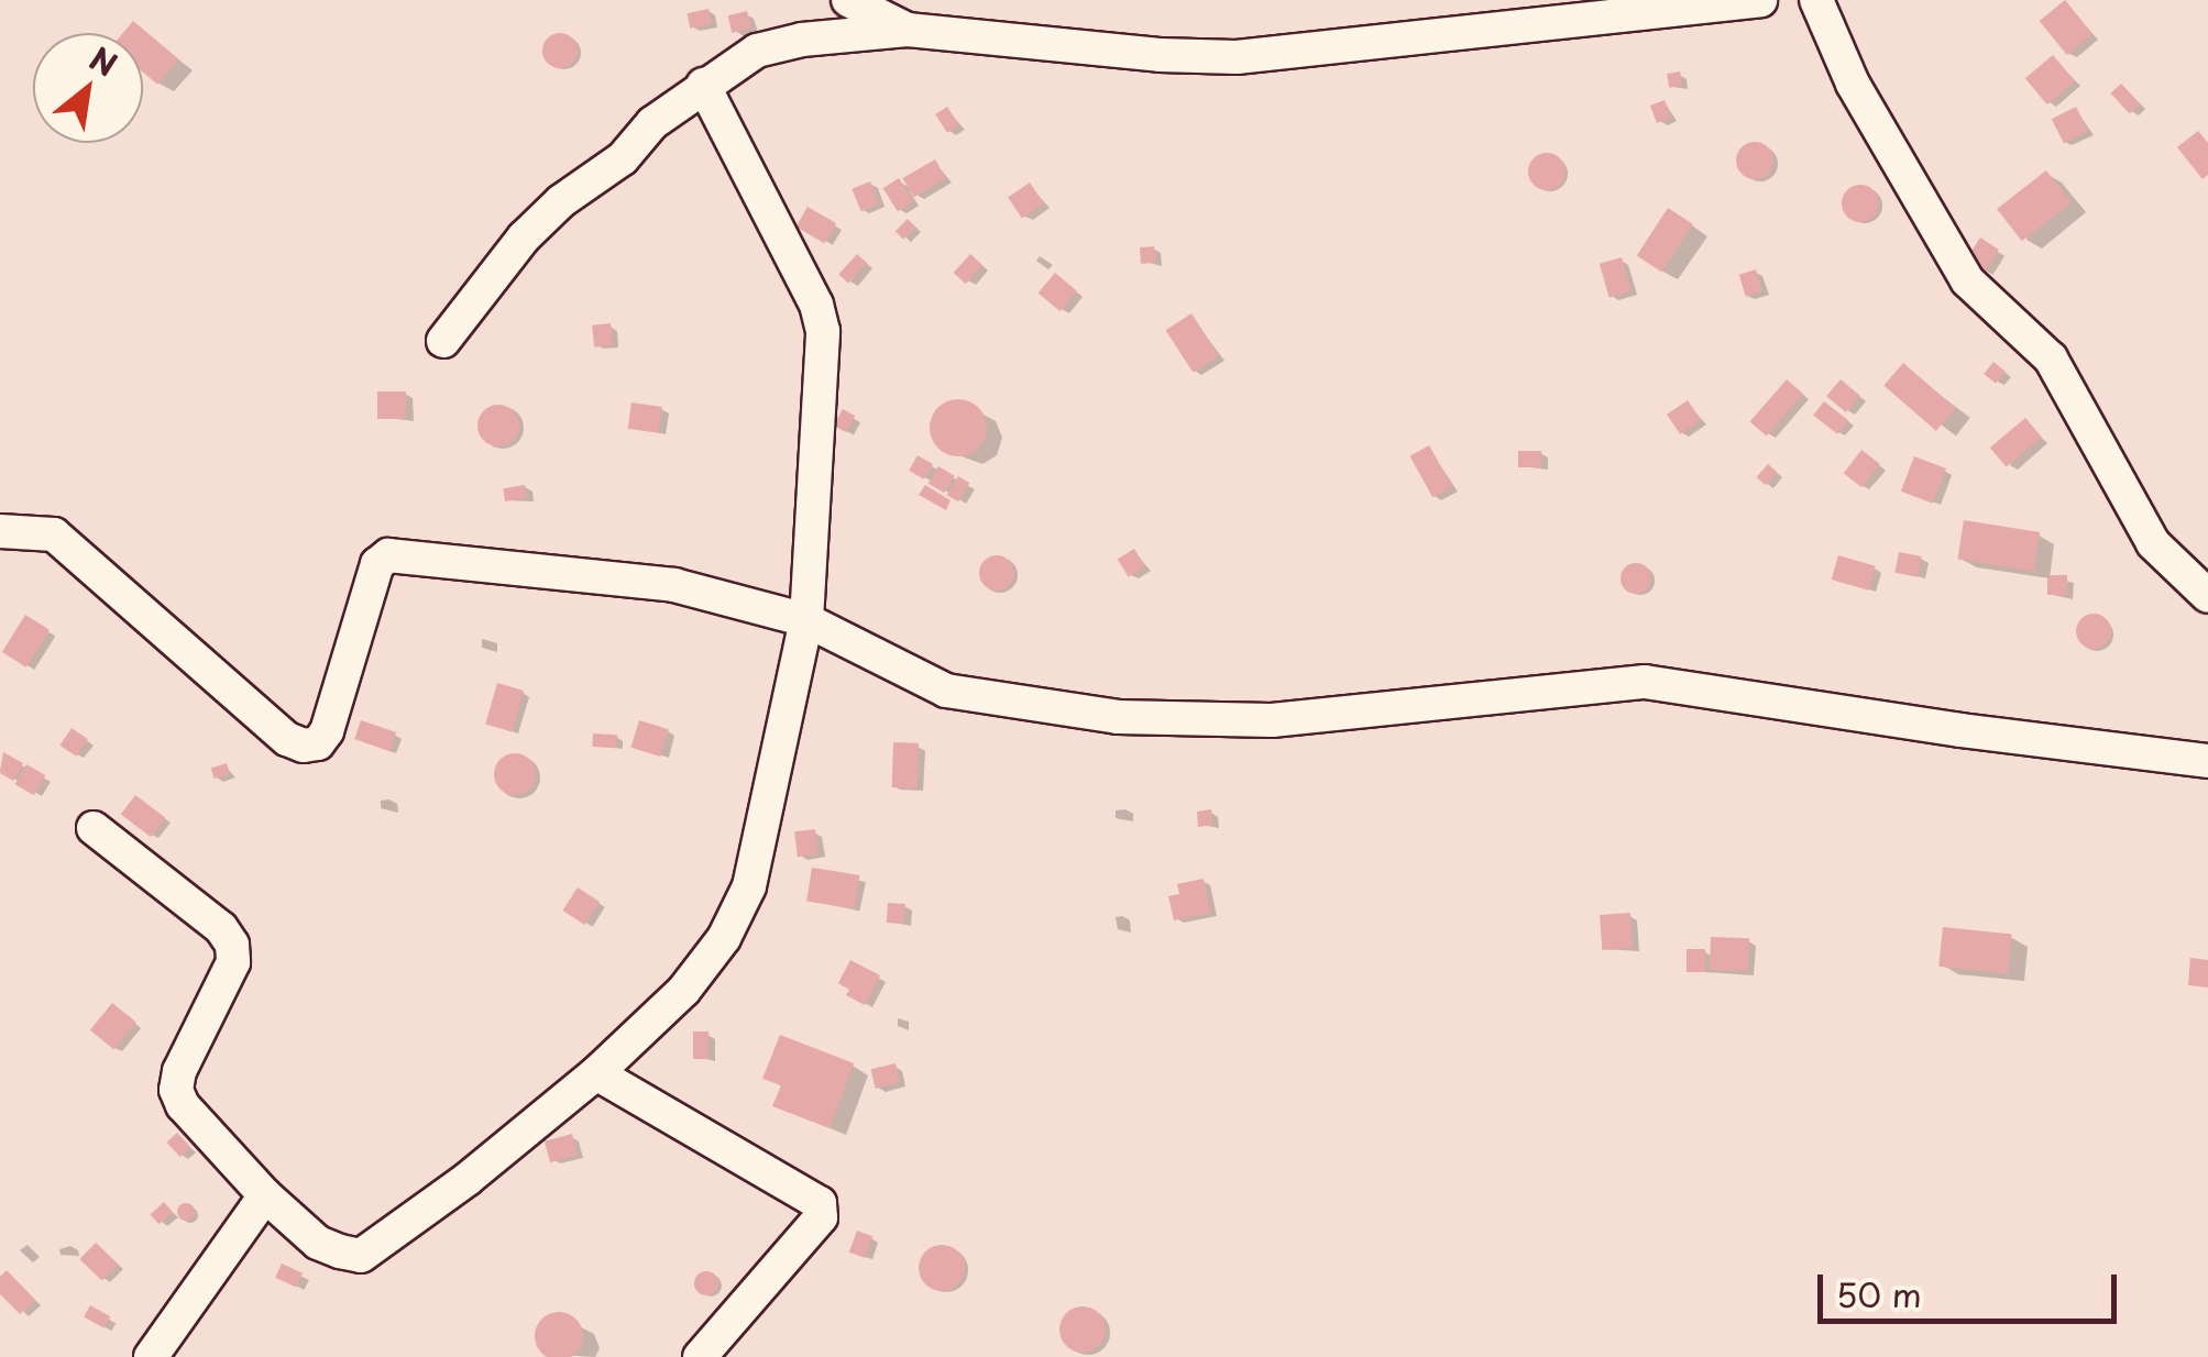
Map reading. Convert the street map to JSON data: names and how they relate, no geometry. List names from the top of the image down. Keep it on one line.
{"scale_bar":"50 m","north":"top right"}
